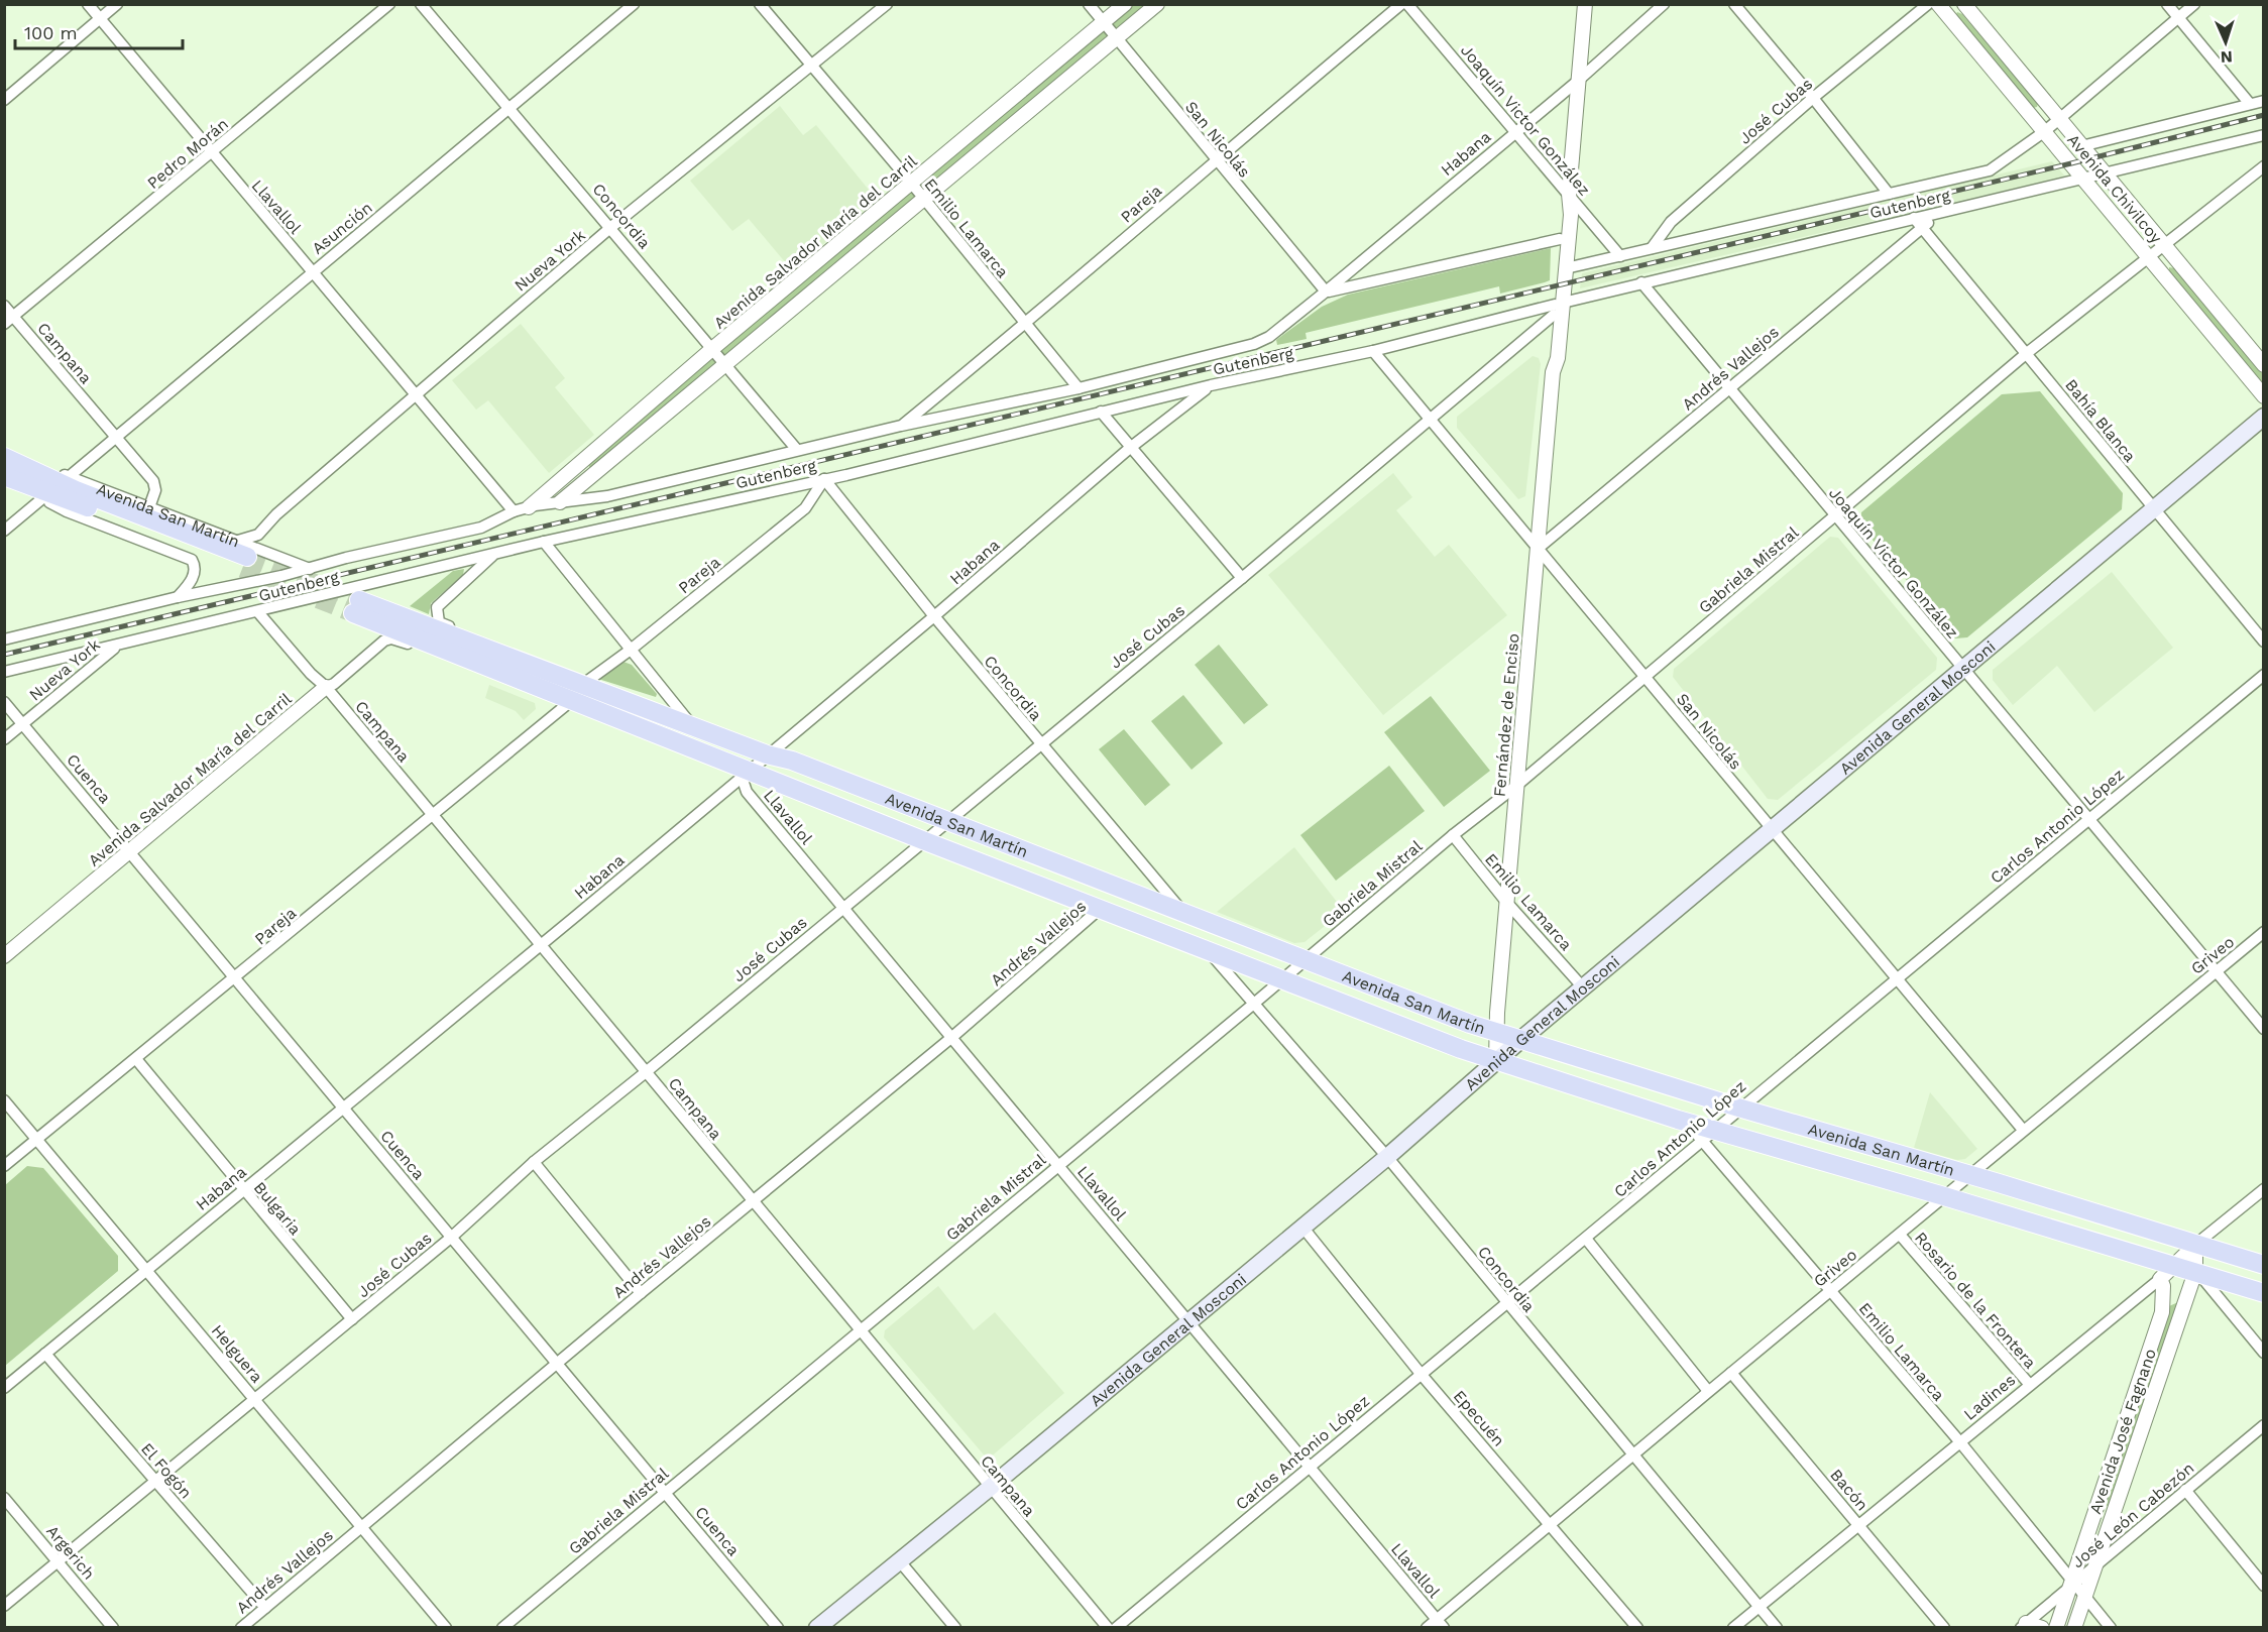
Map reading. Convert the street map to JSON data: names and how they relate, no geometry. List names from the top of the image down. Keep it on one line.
{"streets":{"main road":["Avenida San Martín","Avenida General Mosconi"],"street":["José Cubas","Joaquín Victor González","San Nicolás","Pedro Morán","Habana","Avenida Chivilcoy","Pareja","Gutenberg","Llavallol","Concordia","Asunción","Emilio Lamarca","Avenida Salvador María del Carril","Nueva York","Campana","Andrés Vallejos","Bahía Blanca","Gabriela Mistral","Fernández de Enciso","Cuenca","Carlos Antonio López","Griveo","Bulgaria","Rosario de la Frontera","Helguera","Ladines","Epecuén","Avenida José Fagnano","El Fogón","Bacón","José León Cabezón","Argerich"]},"crossings":[["José Cubas","San Nicolás"],["José Cubas","Gutenberg"],["José Cubas","Llavallol"],["José Cubas","Concordia"],["José Cubas","Campana"],["José Cubas","Avenida San Martín"],["José Cubas","Fernández de Enciso"],["José Cubas","Cuenca"],["José Cubas","Bulgaria"],["José Cubas","Helguera"],["José Cubas","El Fogón"],["José Cubas","Argerich"],["Joaquín Victor González","Habana"],["Joaquín Victor González","Gutenberg"],["Joaquín Victor González","Andrés Vallejos"],["Joaquín Victor González","Gabriela Mistral"],["Joaquín Victor González","Avenida General Mosconi"],["Joaquín Victor González","Fernández de Enciso"],["Joaquín Victor González","Carlos Antonio López"],["Joaquín Victor González","Griveo"],["San Nicolás","Habana"],["San Nicolás","Pareja"],["San Nicolás","Gutenberg"],["San Nicolás","Avenida Salvador María del Carril"],["San Nicolás","Andrés Vallejos"],["San Nicolás","Gabriela Mistral"],["San Nicolás","Avenida General Mosconi"],["San Nicolás","Fernández de Enciso"],["San Nicolás","Carlos Antonio López"],["San Nicolás","Griveo"],["Pedro Morán","Llavallol"],["Pedro Morán","Campana"],["Habana","Gutenberg"],["Habana","Llavallol"],["Habana","Concordia"],["Habana","Campana"],["Habana","Avenida San Martín"],["Habana","Fernández de Enciso"],["Habana","Cuenca"],["Habana","Bulgaria"],["Habana","Helguera"],["Habana","El Fogón"],["Avenida Chivilcoy","Gutenberg"],["Avenida Chivilcoy","Gabriela Mistral"],["Pareja","Gutenberg"],["Pareja","Concordia"],["Pareja","Emilio Lamarca"],["Pareja","Campana"],["Pareja","Avenida San Martín"],["Pareja","Cuenca"],["Pareja","Bulgaria"],["Pareja","Helguera"],["Gutenberg","Llavallol"],["Gutenberg","Concordia"],["Gutenberg","Emilio Lamarca"],["Gutenberg","Avenida Salvador María del Carril"],["Gutenberg","Nueva York"],["Gutenberg","Campana"],["Gutenberg","Andrés Vallejos"],["Gutenberg","Bahía Blanca"],["Gutenberg","Avenida San Martín"],["Gutenberg","Fernández de Enciso"],["Llavallol","Asunción"],["Llavallol","Nueva York"],["Llavallol","Andrés Vallejos"],["Llavallol","Avenida San Martín"],["Llavallol","Gabriela Mistral"],["Llavallol","Avenida General Mosconi"],["Llavallol","Carlos Antonio López"],["Llavallol","Griveo"],["Concordia","Asunción"],["Concordia","Avenida Salvador María del Carril"],["Concordia","Nueva York"],["Concordia","Avenida San Martín"],["Concordia","Gabriela Mistral"],["Concordia","Avenida General Mosconi"],["Concordia","Carlos Antonio López"],["Concordia","Griveo"],["Concordia","Ladines"],["Asunción","Campana"],["Asunción","Avenida San Martín"],["Emilio Lamarca","Avenida Salvador María del Carril"],["Emilio Lamarca","Nueva York"],["Emilio Lamarca","Avenida San Martín"],["Emilio Lamarca","Gabriela Mistral"],["Emilio Lamarca","Avenida General Mosconi"],["Emilio Lamarca","Fernández de Enciso"],["Emilio Lamarca","Carlos Antonio López"],["Emilio Lamarca","Griveo"],["Emilio Lamarca","Ladines"],["Emilio Lamarca","Avenida José Fagnano"],["Emilio Lamarca","José León Cabezón"],["Avenida Salvador María del Carril","Campana"],["Avenida Salvador María del Carril","Avenida San Martín"],["Avenida Salvador María del Carril","Cuenca"],["Nueva York","Avenida San Martín"],["Nueva York","Cuenca"],["Campana","Andrés Vallejos"],["Campana","Avenida San Martín"],["Campana","Gabriela Mistral"],["Campana","Avenida General Mosconi"],["Andrés Vallejos","Bahía Blanca"],["Andrés Vallejos","Avenida San Martín"],["Andrés Vallejos","Fernández de Enciso"],["Andrés Vallejos","Cuenca"],["Andrés Vallejos","Helguera"],["Andrés Vallejos","El Fogón"],["Bahía Blanca","Gabriela Mistral"],["Bahía Blanca","Avenida General Mosconi"],["Avenida San Martín","Gabriela Mistral"],["Avenida San Martín","Avenida General Mosconi"],["Avenida San Martín","Fernández de Enciso"],["Avenida San Martín","Carlos Antonio López"],["Avenida San Martín","Griveo"],["Avenida San Martín","Ladines"],["Avenida San Martín","Avenida José Fagnano"],["Gabriela Mistral","Fernández de Enciso"],["Gabriela Mistral","Cuenca"],["Avenida General Mosconi","Fernández de Enciso"],["Avenida General Mosconi","Epecuén"],["Carlos Antonio López","Epecuén"],["Griveo","Rosario de la Frontera"],["Griveo","Epecuén"],["Griveo","Bacón"],["Rosario de la Frontera","Ladines"],["Ladines","Avenida José Fagnano"],["Ladines","Bacón"],["Avenida José Fagnano","José León Cabezón"]],"scale_bar":"100 m","north":"bottom"}
